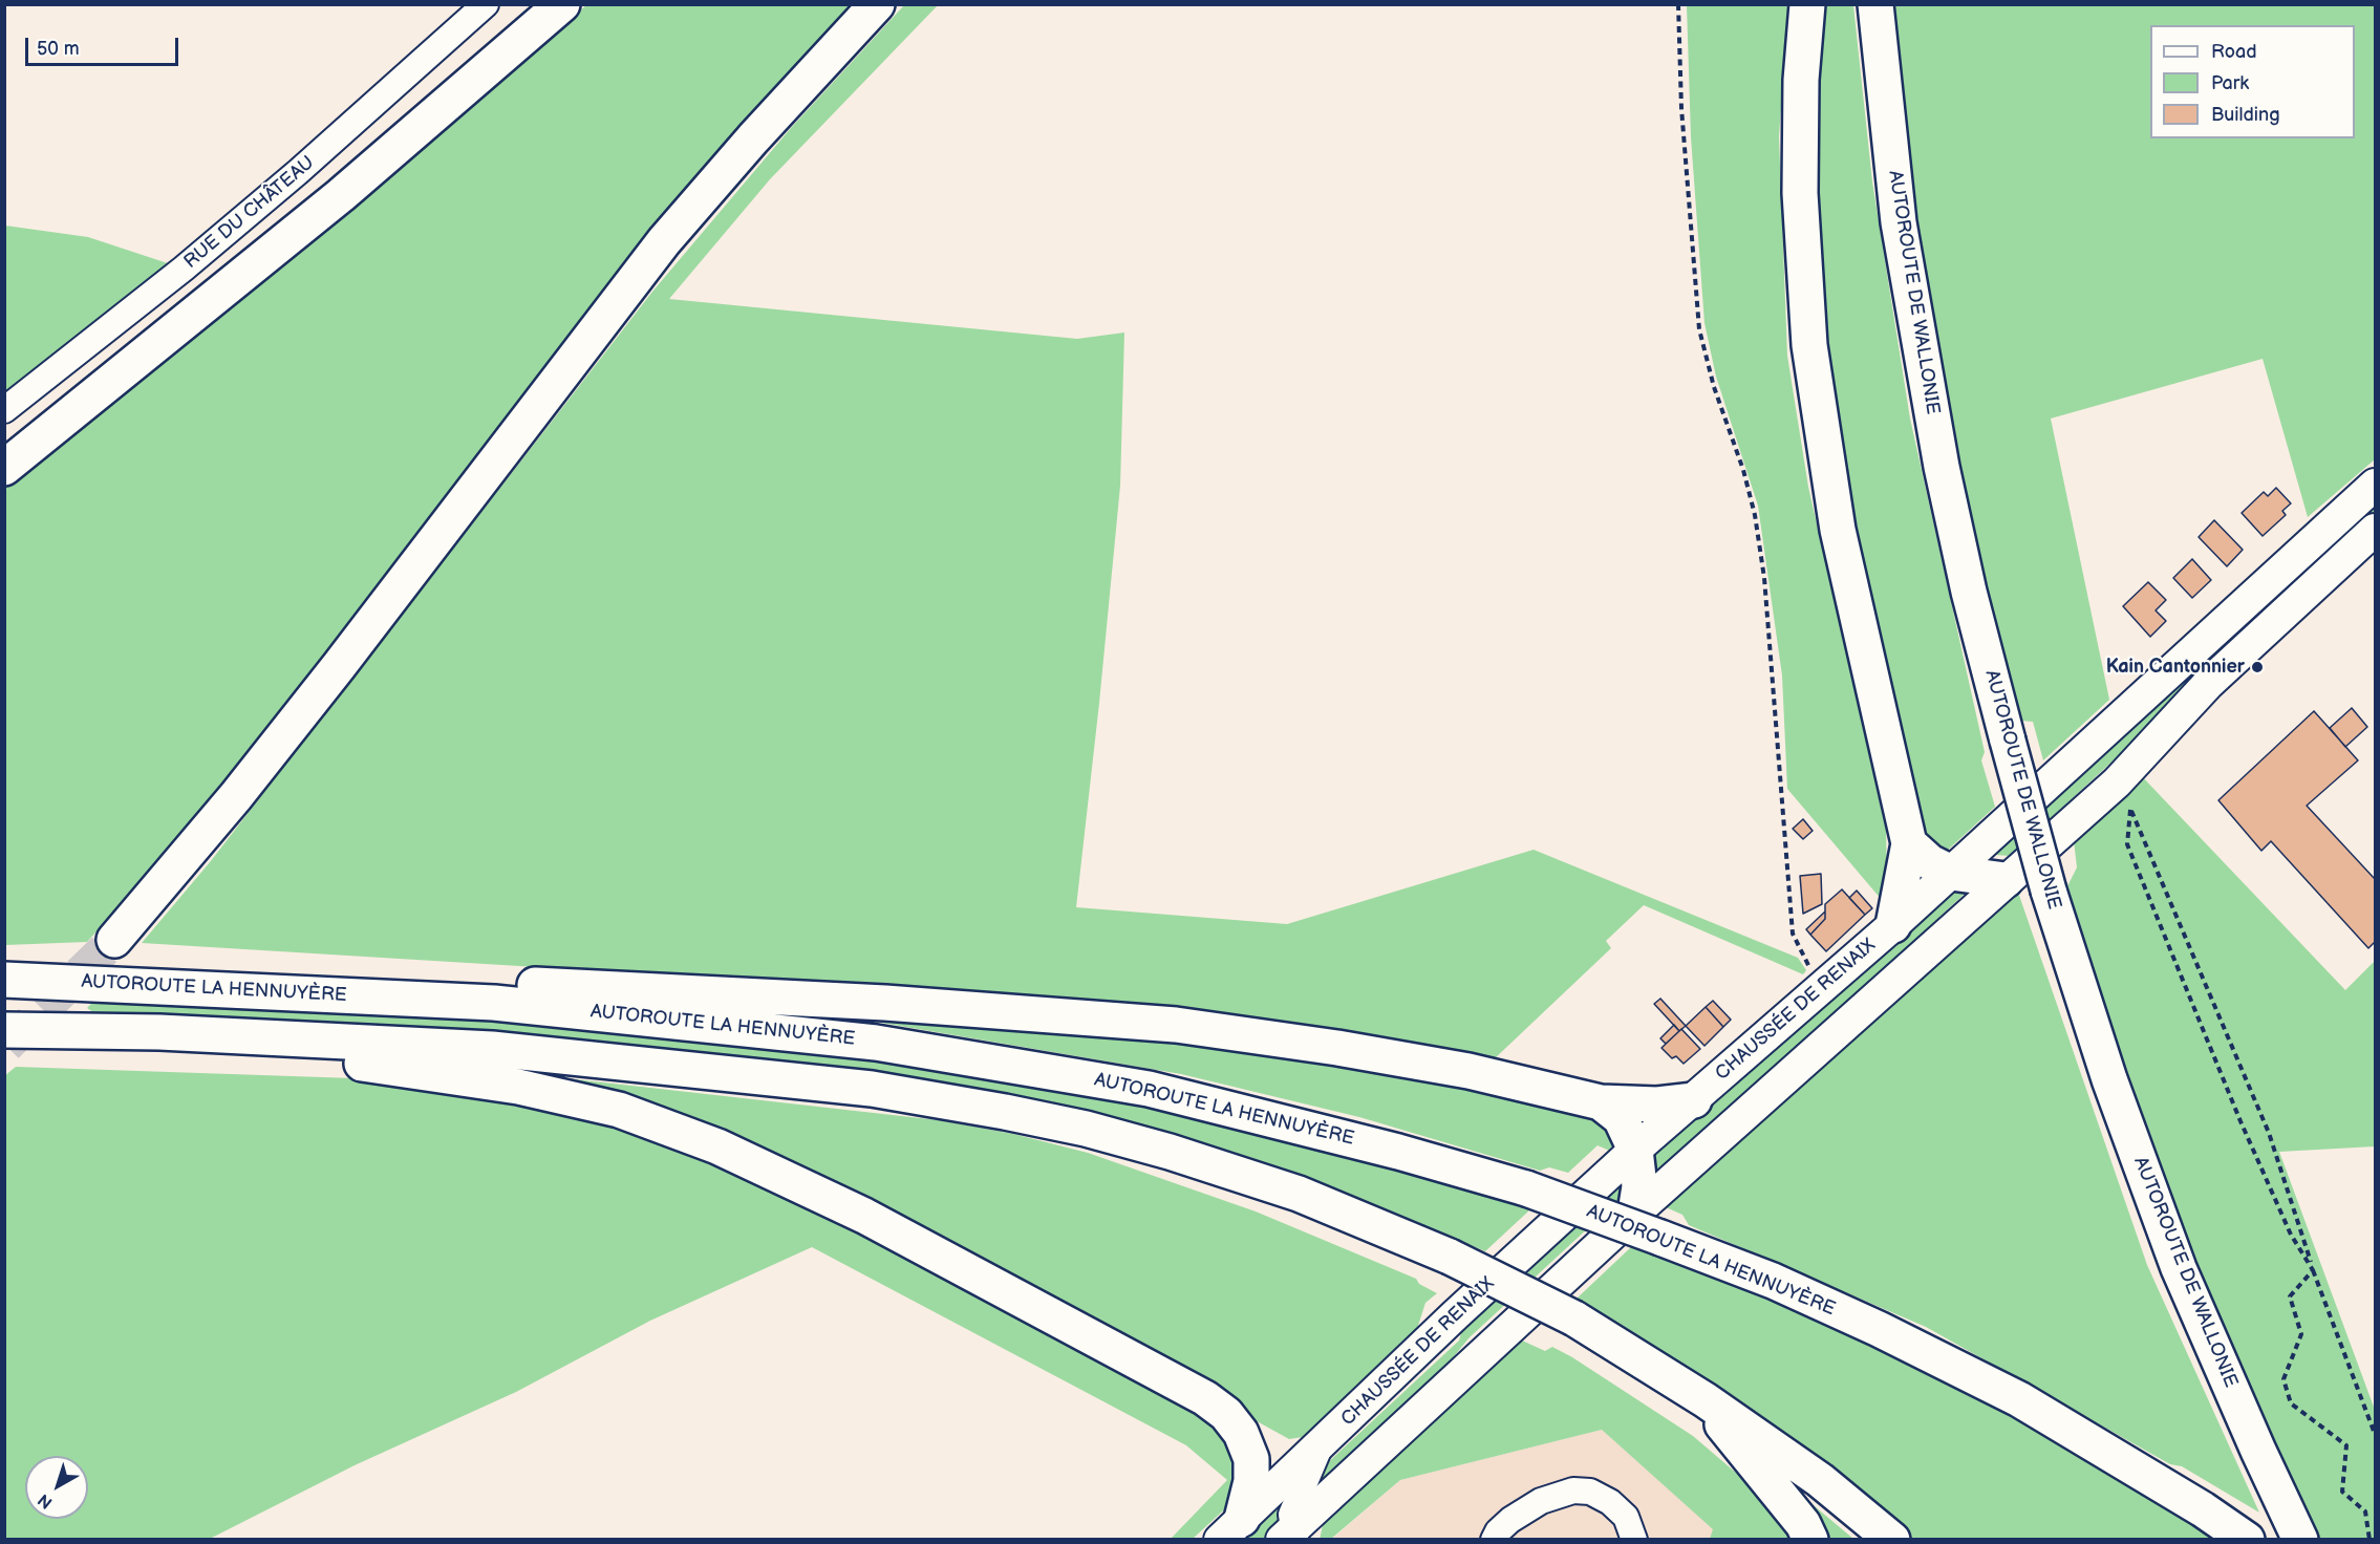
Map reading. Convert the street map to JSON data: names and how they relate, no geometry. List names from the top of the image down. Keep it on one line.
{"streets":{"highway":["AUTOROUTE DE WALLONIE","AUTOROUTE LA HENNUYÈRE"],"main road":["CHAUSSÉE DE RENAIX"],"street":["RUE DU CHÂTEAU"]},"places":["Kain Cantonnier"],"legend":["Road","Park","Building"],"scale_bar":"50 m","north":"bottom left"}
